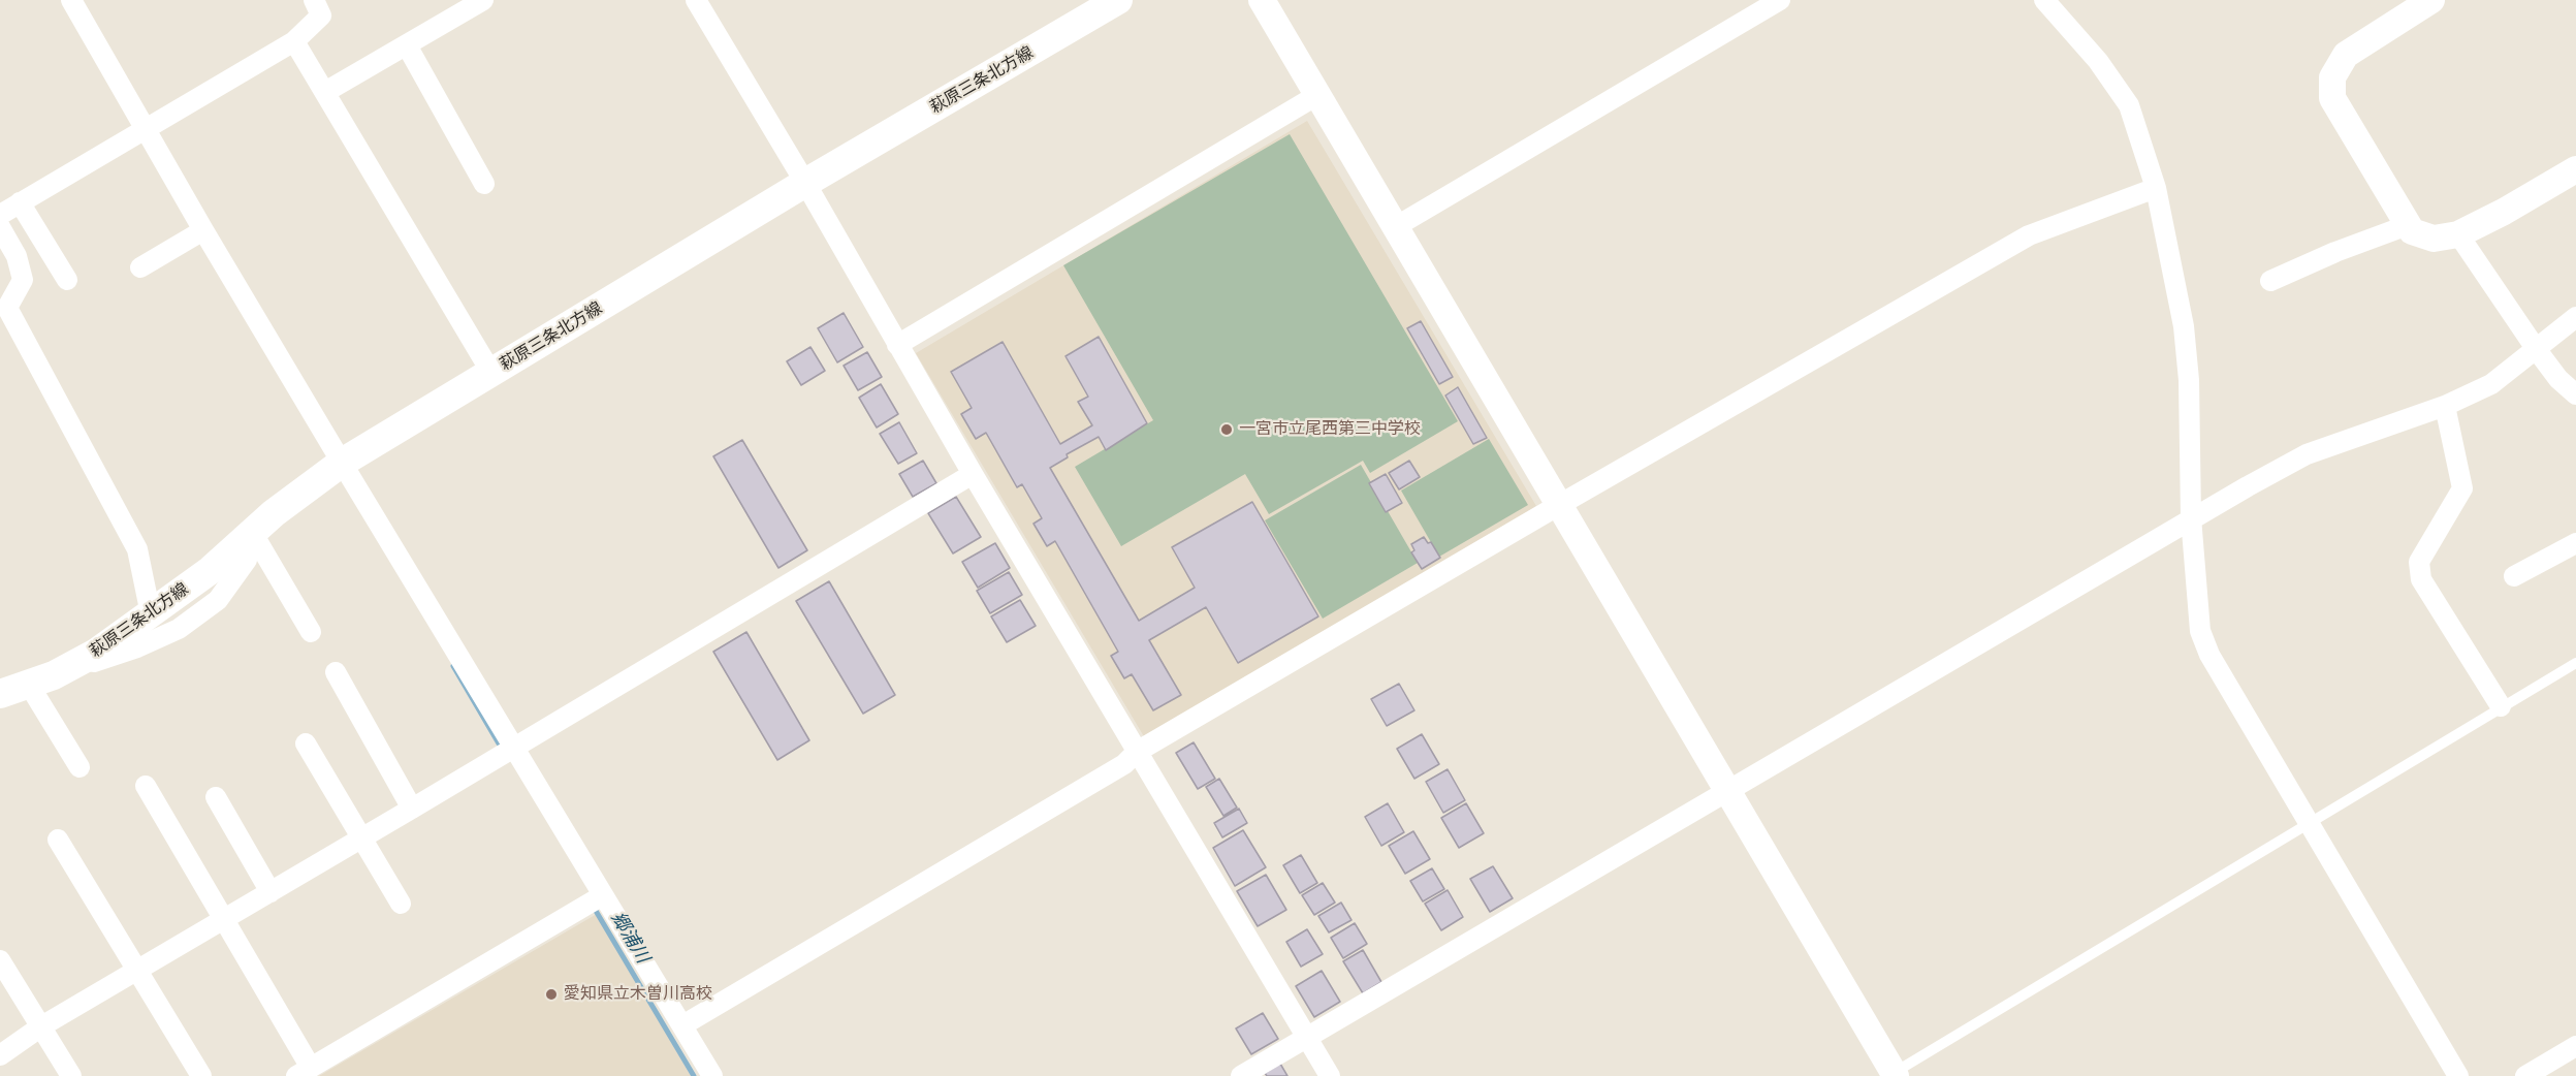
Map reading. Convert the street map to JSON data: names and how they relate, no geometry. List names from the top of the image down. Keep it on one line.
{"streets":{"main road":["萩原三条北方線"]},"water":["郷浦川"],"places":["一宮市立尾西第三中学校","愛知県立木曽川高校"]}
